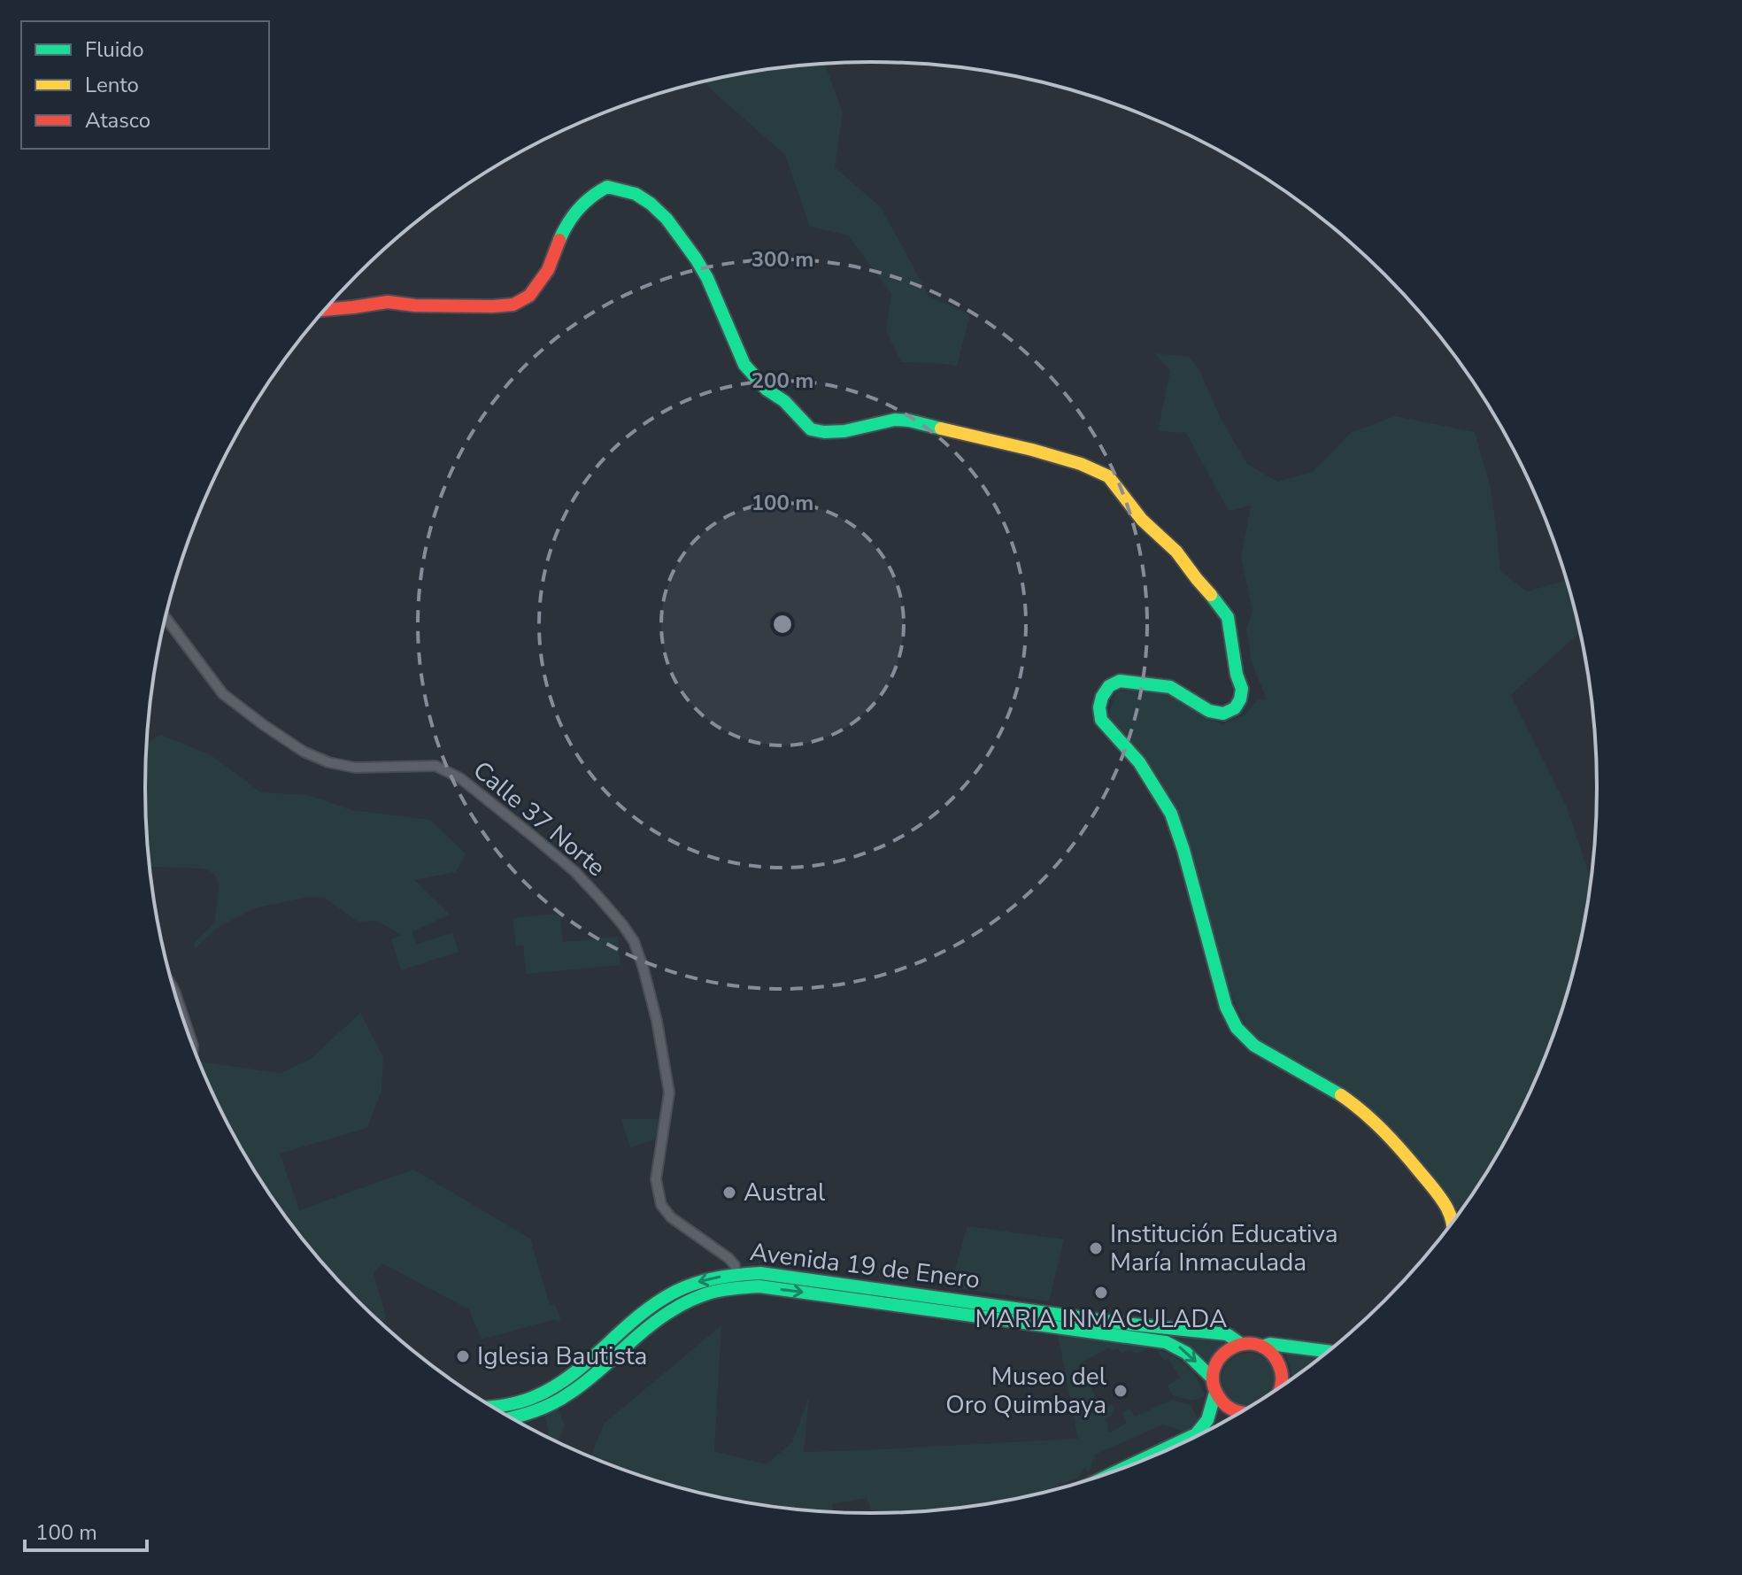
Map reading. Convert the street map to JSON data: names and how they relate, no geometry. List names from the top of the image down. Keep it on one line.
{"streets":{"main road":["Avenida 19 de Enero"],"street":["Calle 37 Norte"]},"crossings":[["Calle 37 Norte","Avenida 19 de Enero"]],"places":["Austral","Institución Educativa María Inmaculada","MARIA INMACULADA","Iglesia Bautista","Museo del Oro Quimbaya"],"legend":["Fluido","Lento","Atasco"],"scale_bar":"100 m","rings":["300 m","200 m","100 m"]}
